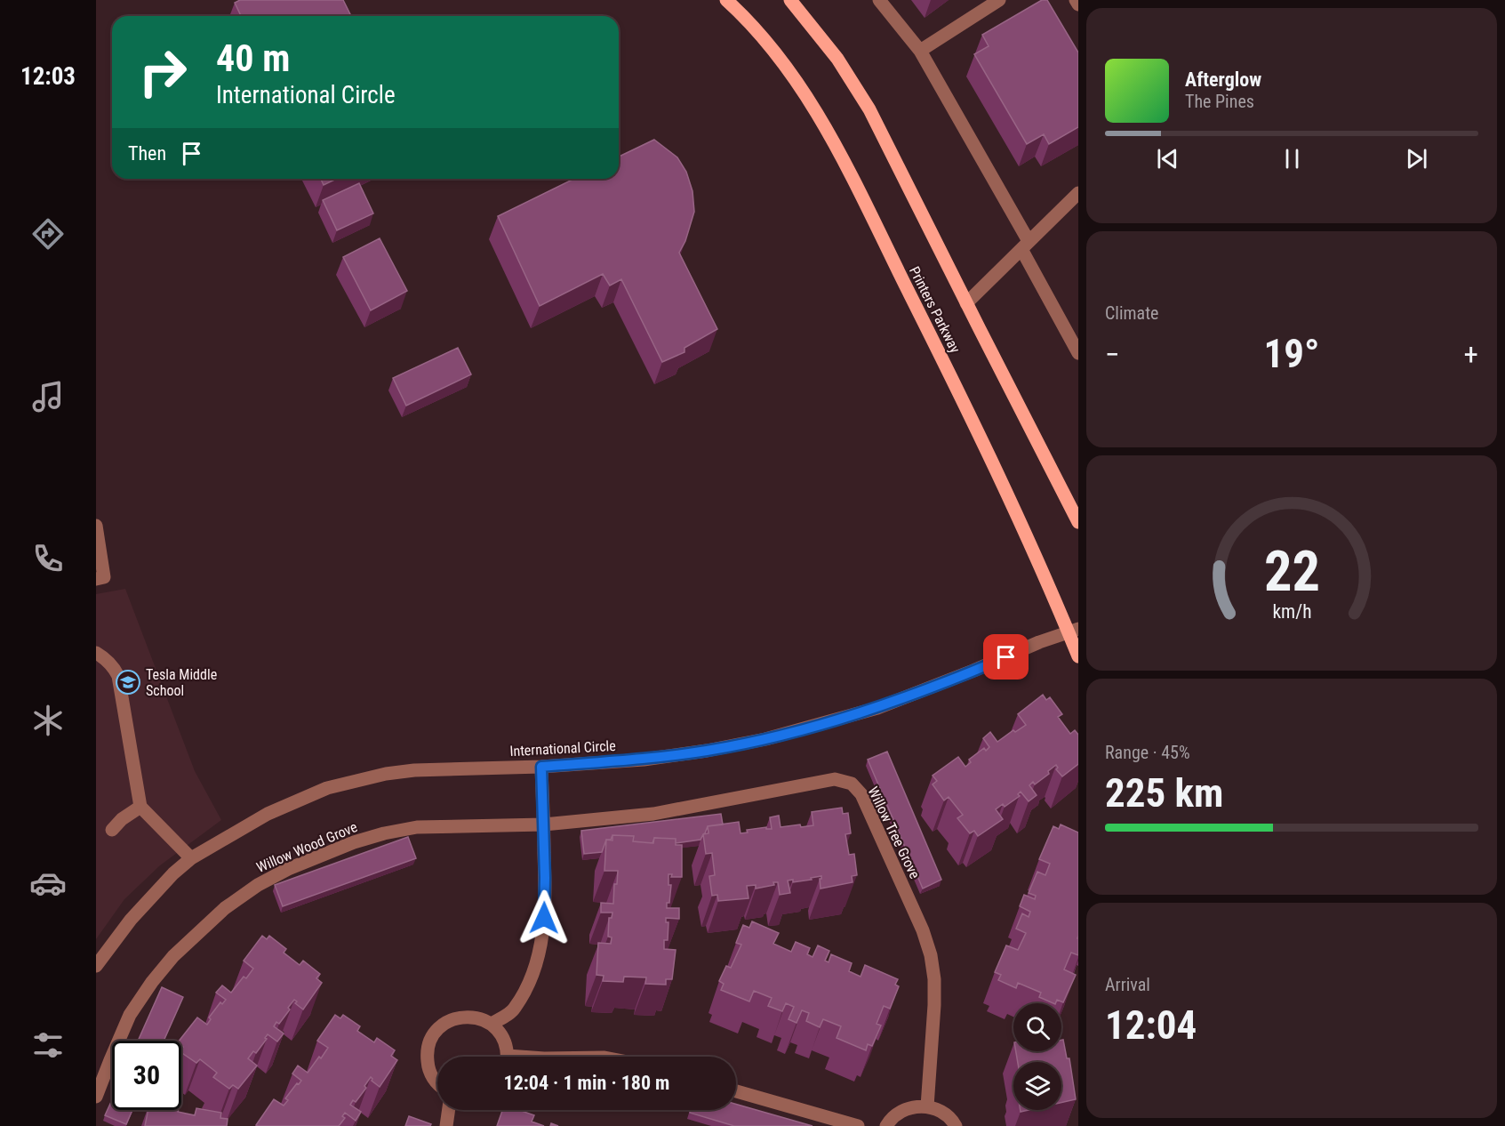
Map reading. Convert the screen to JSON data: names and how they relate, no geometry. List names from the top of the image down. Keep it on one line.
{"streets":{"main road":["Printers Parkway"],"street":["International Circle","Willow Tree Grove","Willow Wood Grove"]},"crossings":[["Printers Parkway","International Circle"],["Willow Tree Grove","Willow Wood Grove"]],"places":{"school or university":["Tesla Middle School"]},"page":{"tabs":"12:03","turn":["40 m","International Circle"],"song":["Afterglow","The Pines"],"then":"Then","tile":["Climate",["Range · 45%","225 km"],["Arrival","12:04"]],"heat":["−","19°","+"],"limit":"30","trip":"12:04 · 1 min · 180 m","gauge":["22","km/h"]}}
